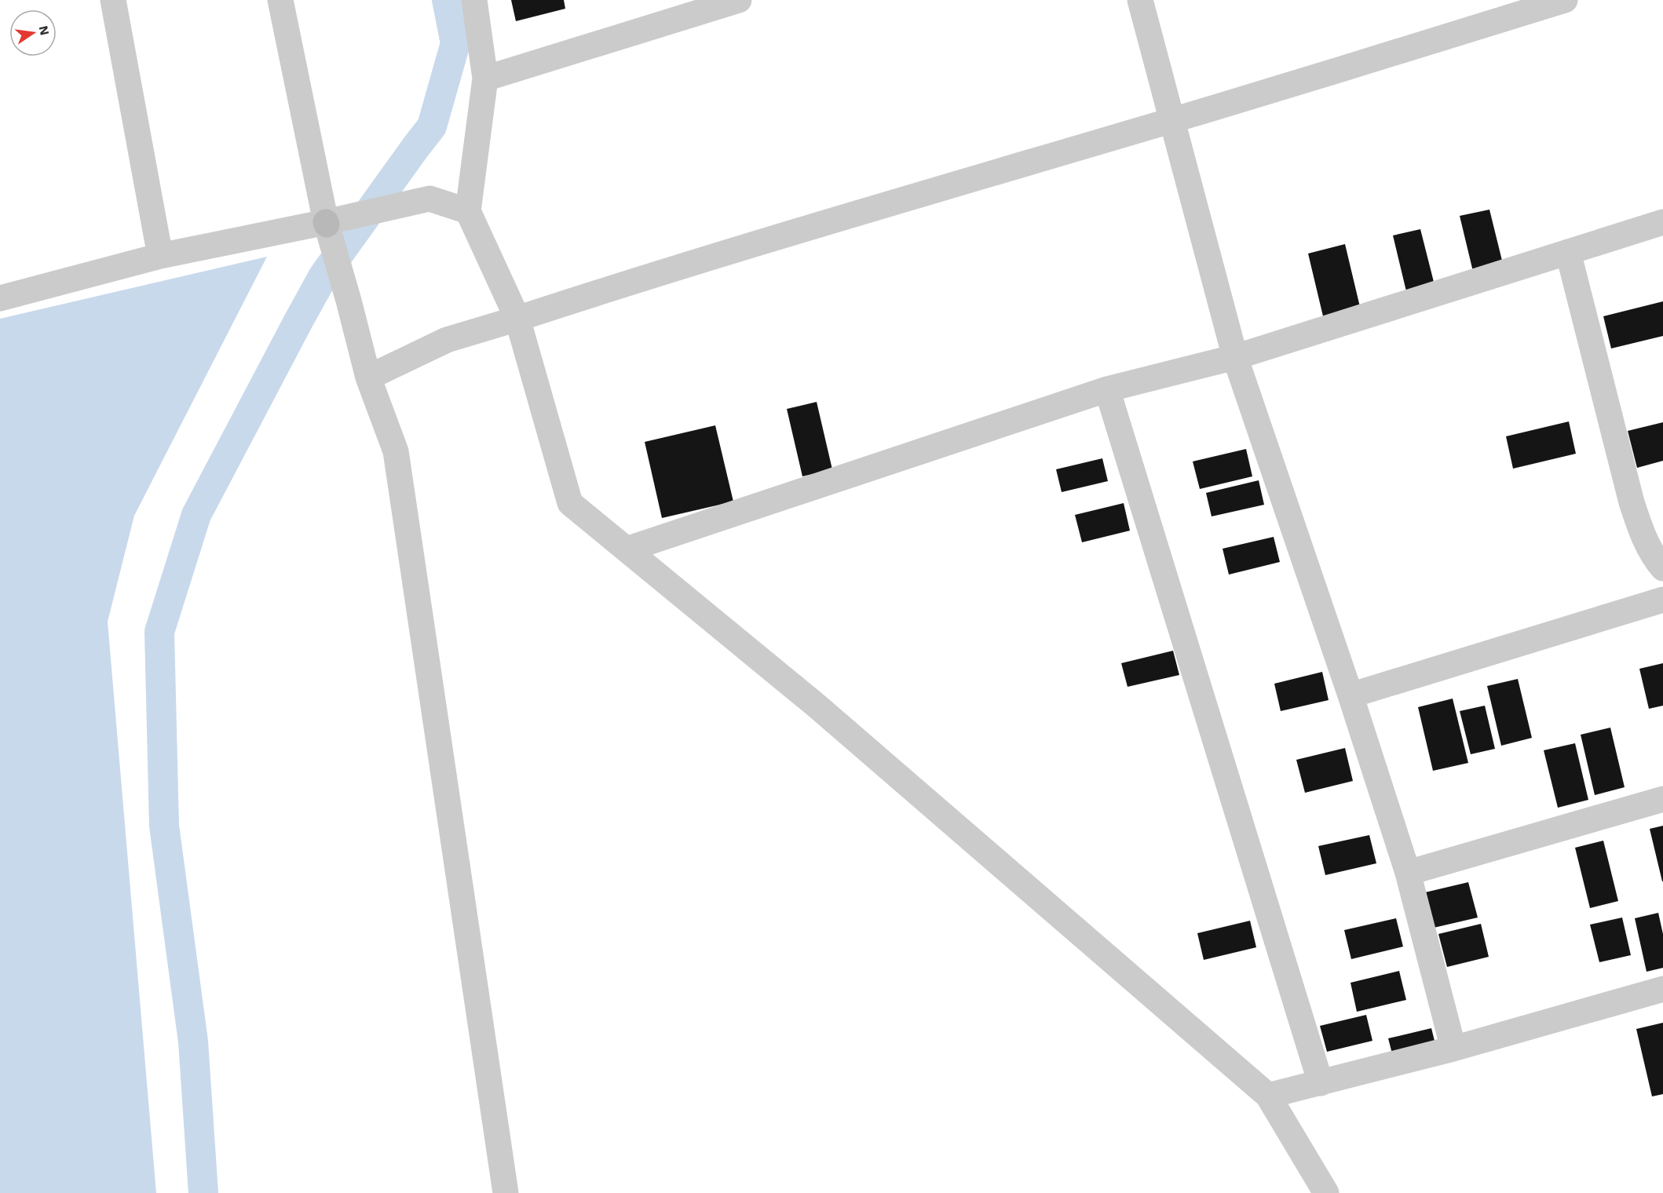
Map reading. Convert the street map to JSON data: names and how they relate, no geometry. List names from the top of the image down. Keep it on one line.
{"north":"right"}
